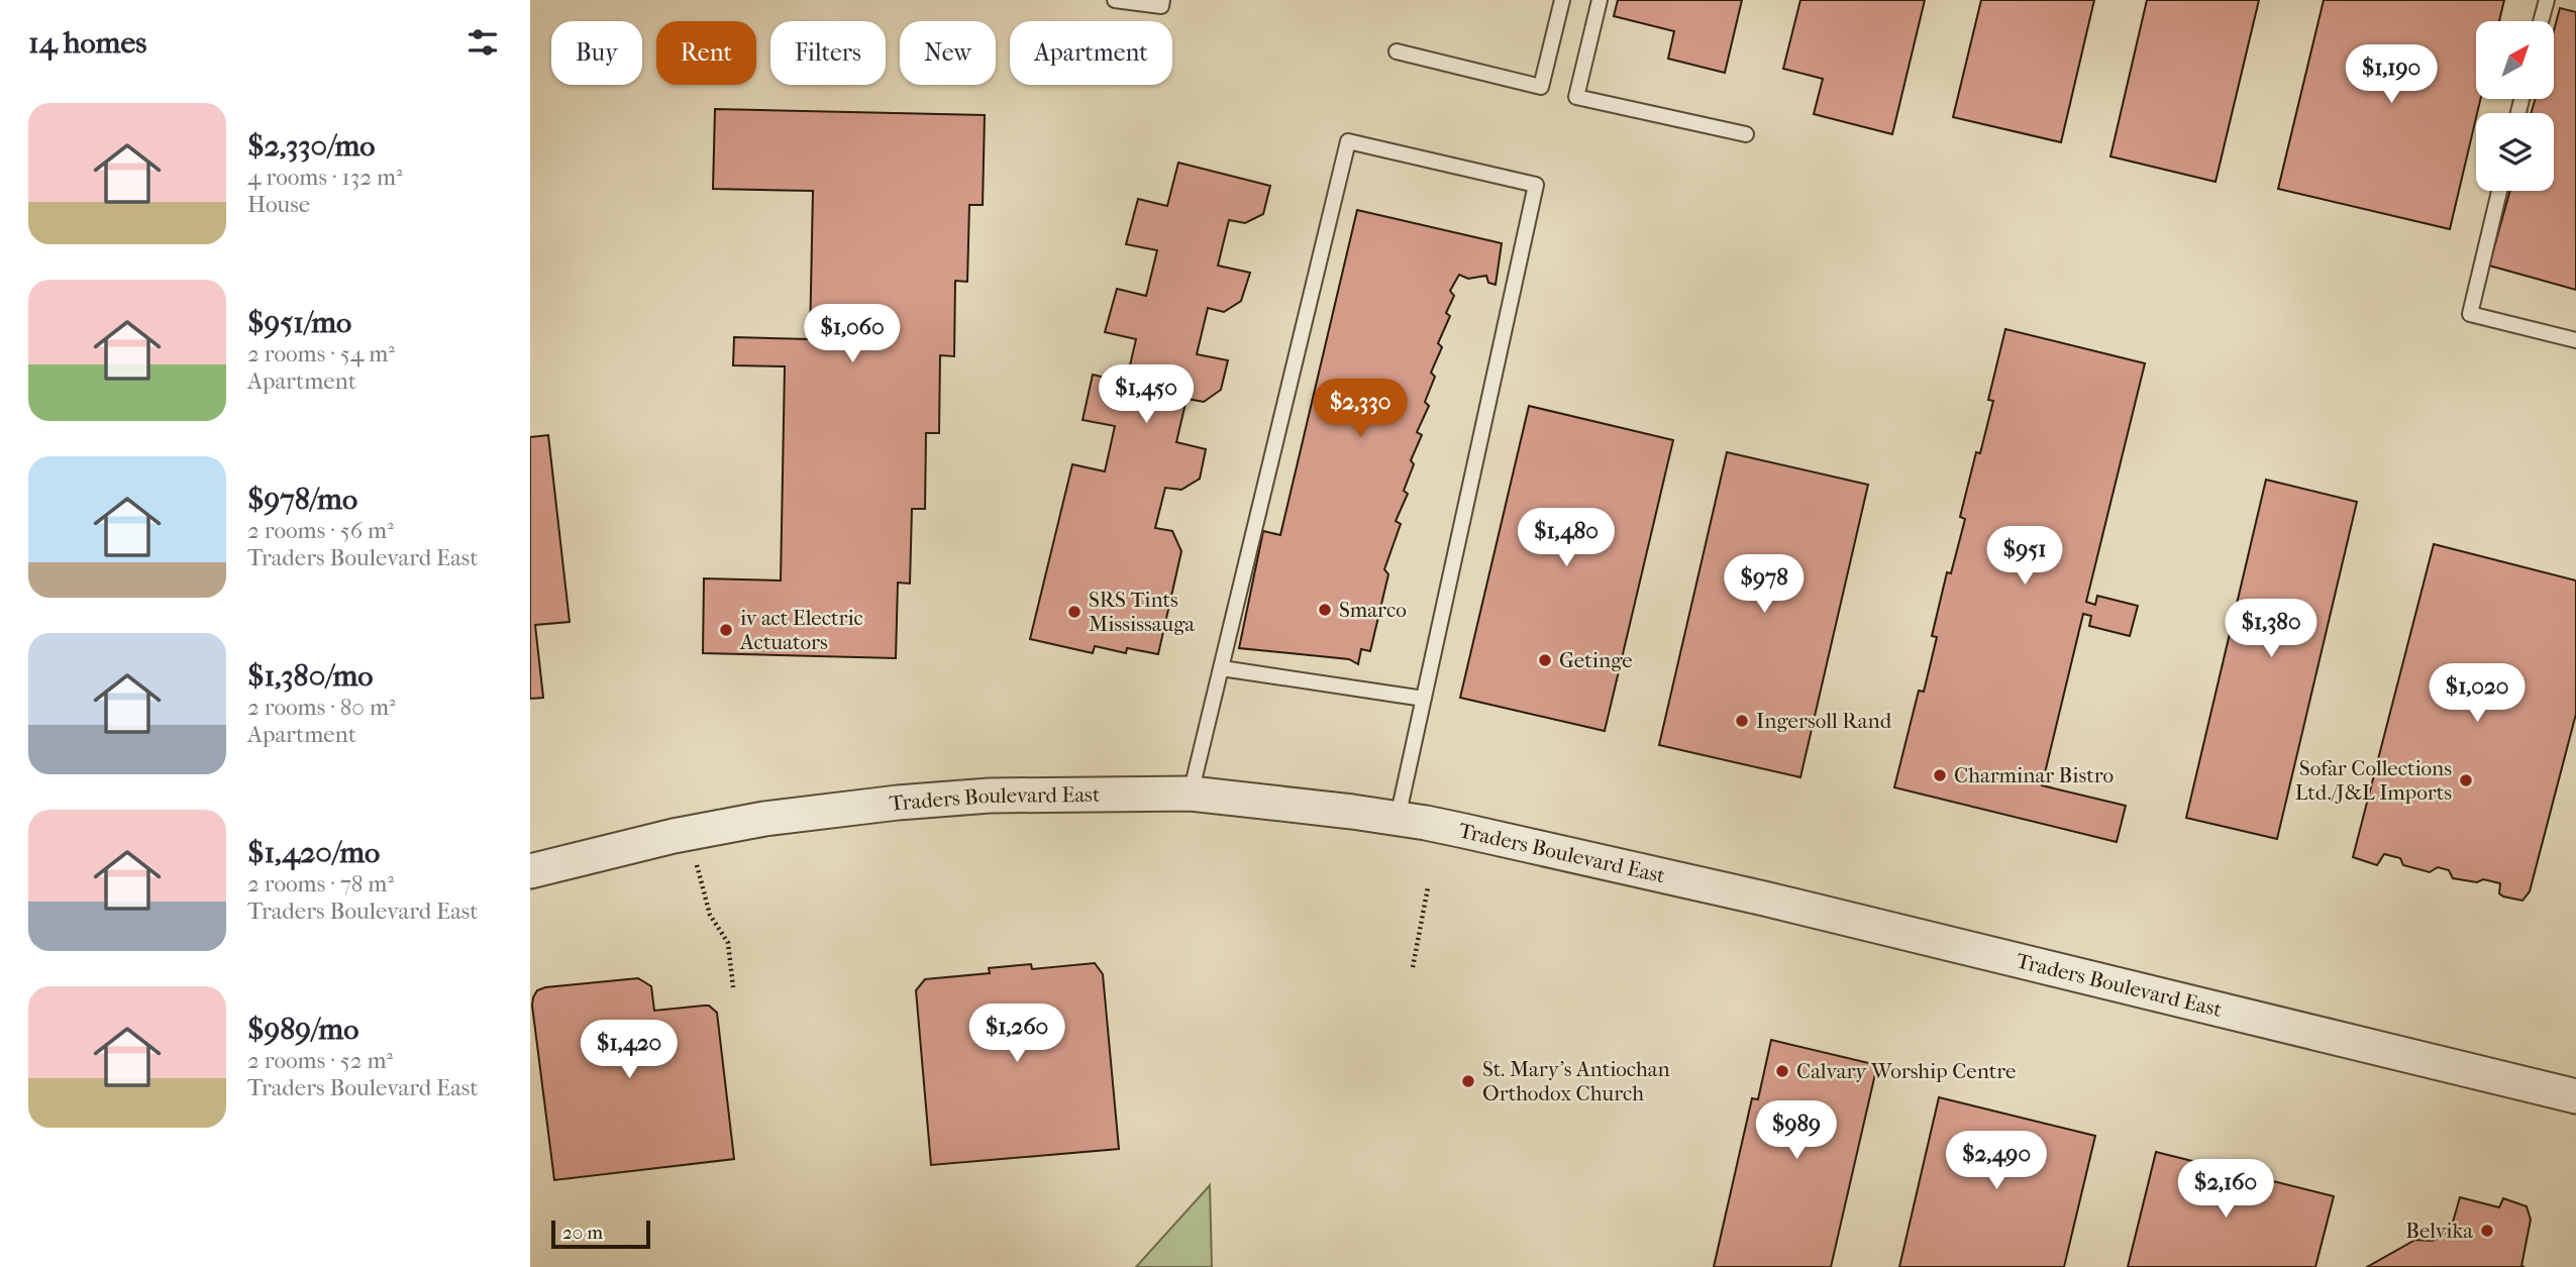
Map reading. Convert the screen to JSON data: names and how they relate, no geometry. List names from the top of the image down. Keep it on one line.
{"streets":{"street":["Traders Boulevard East"]},"places":["Smarco","SRS Tints Mississauga","iv act Electric Actuators","Getinge","Ingersoll Rand","Charminar Bistro","Sofar Collections Ltd./J&L Imports","Calvary Worship Centre","St. Mary’s Antiochan Orthodox Church","Belvika"],"scale_bar":"20 m","north":"top right","page":{"heading":"14 homes","chip":["Buy","Rent","Filters","New","Apartment"],"price":["$1,190","$1,060","$1,450","$2,330","$1,480","$951","$978","$1,380","$1,020","$1,260","$1,420","$989","$2,490","$2,160"],"list":[{"name":"$2,330/mo","note":"4 rooms · 132 m² · House"},{"name":"$951/mo","note":"2 rooms · 54 m² · Apartment"},{"name":"$978/mo","note":"2 rooms · 56 m² · Traders Boulevard East"},{"name":"$1,380/mo","note":"2 rooms · 80 m² · Apartment"},{"name":"$1,420/mo","note":"2 rooms · 78 m² · Traders Boulevard East"},{"name":"$989/mo","note":"2 rooms · 52 m² · Traders Boulevard East"}],"scale":"20 m"}}
